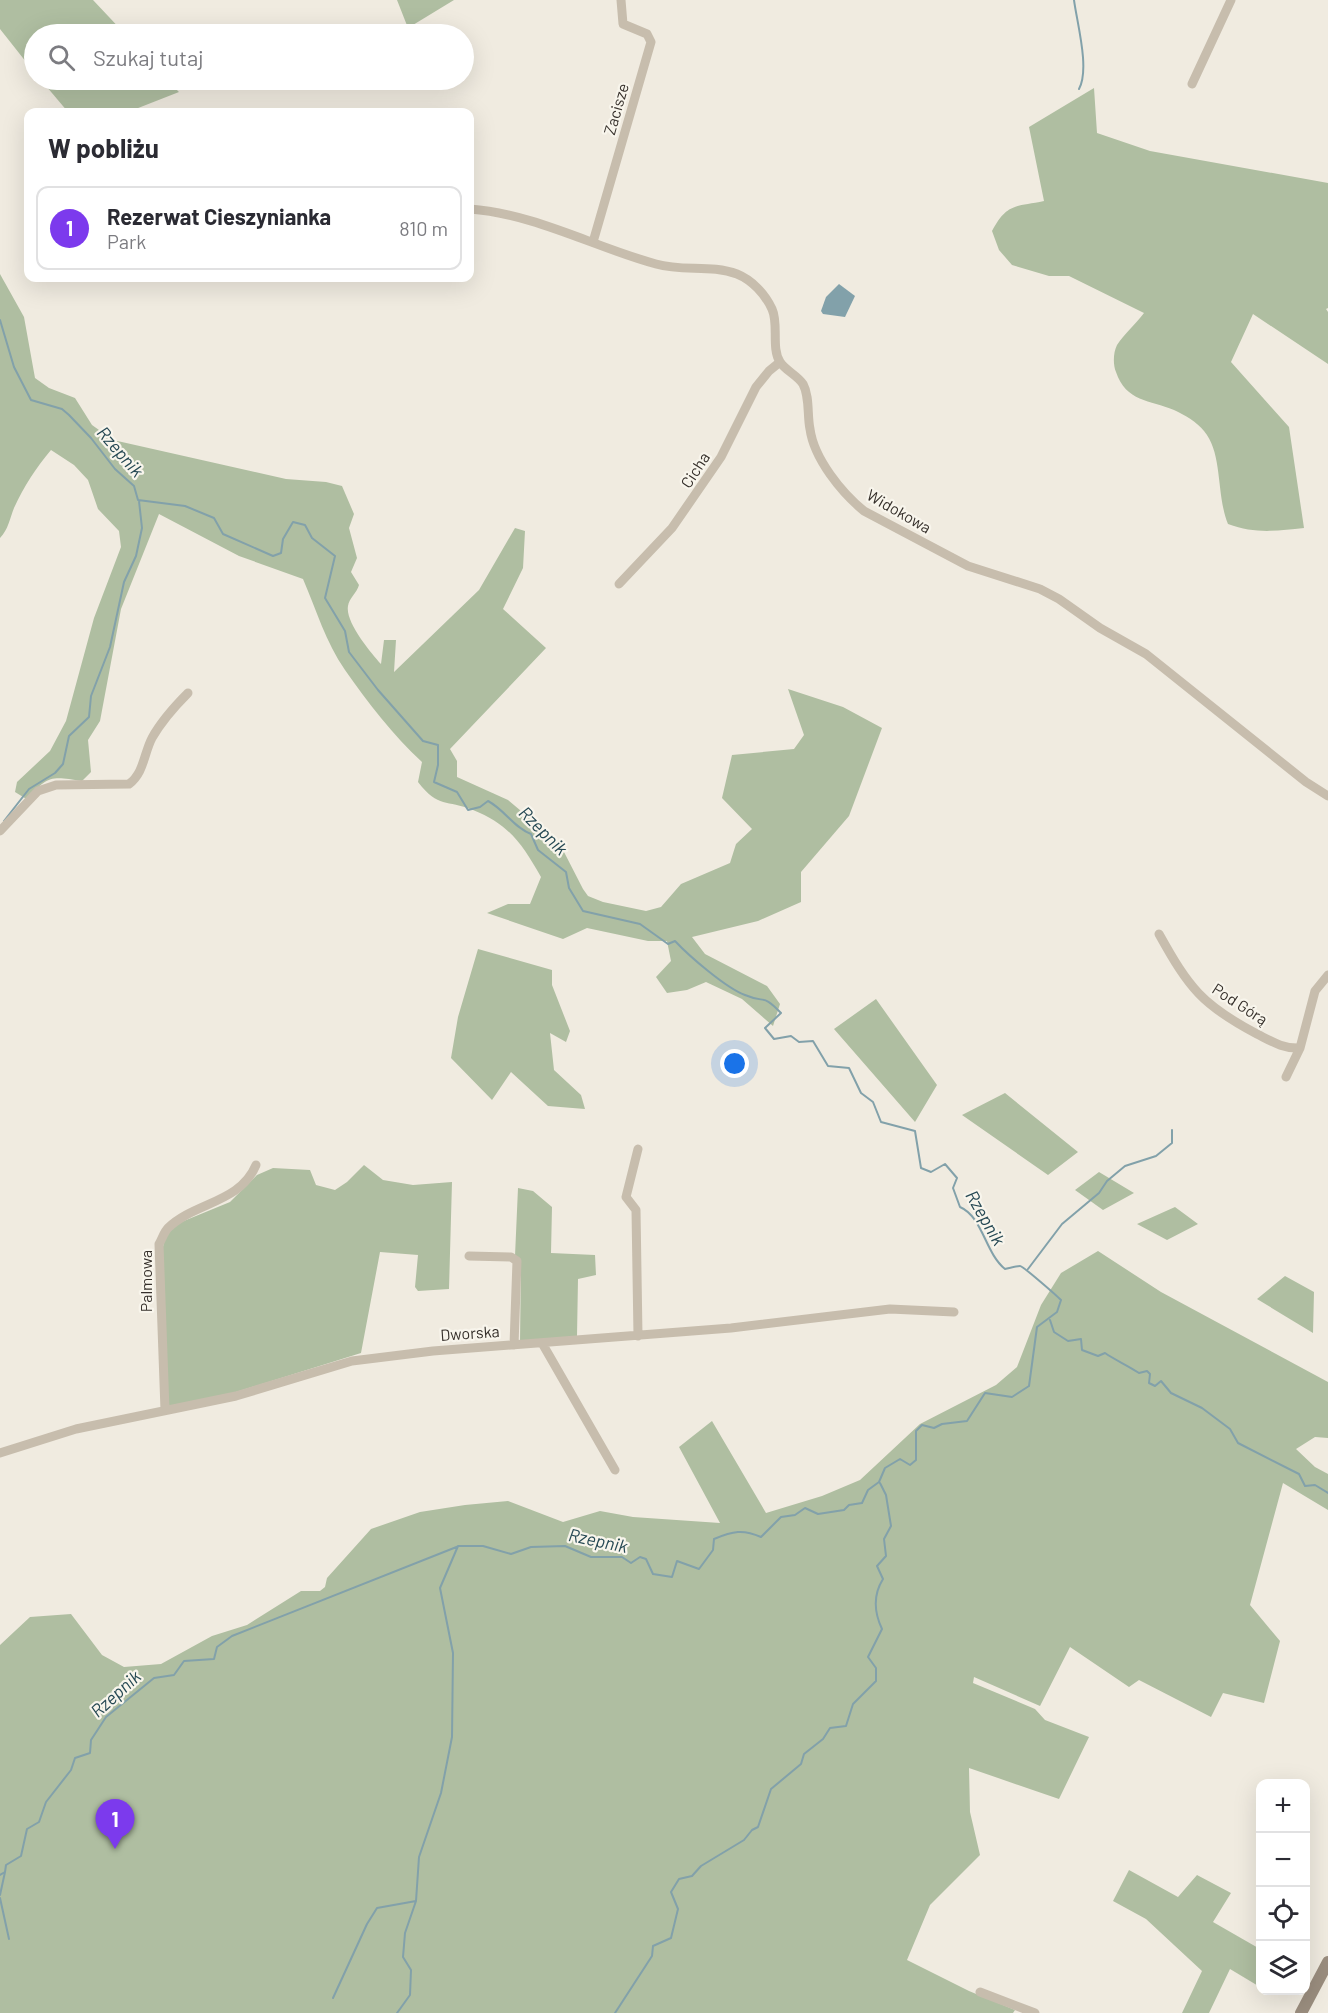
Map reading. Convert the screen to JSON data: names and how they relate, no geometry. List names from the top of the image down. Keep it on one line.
{"streets":{"street":["Zacisze","Cicha","Widokowa","Pod Górą","Palmowa","Dworska"]},"crossings":[["Cicha","Widokowa"],["Palmowa","Dworska"]],"water":["Rzepnik"],"page":{"search":"Szukaj tutaj","heading":"W pobliżu","list":[{"mark":"1","name":"Rezerwat Cieszynianka","note":"Park","value":"810 m"}],"map_buttons":["+","−"],"pins":"1"}}
